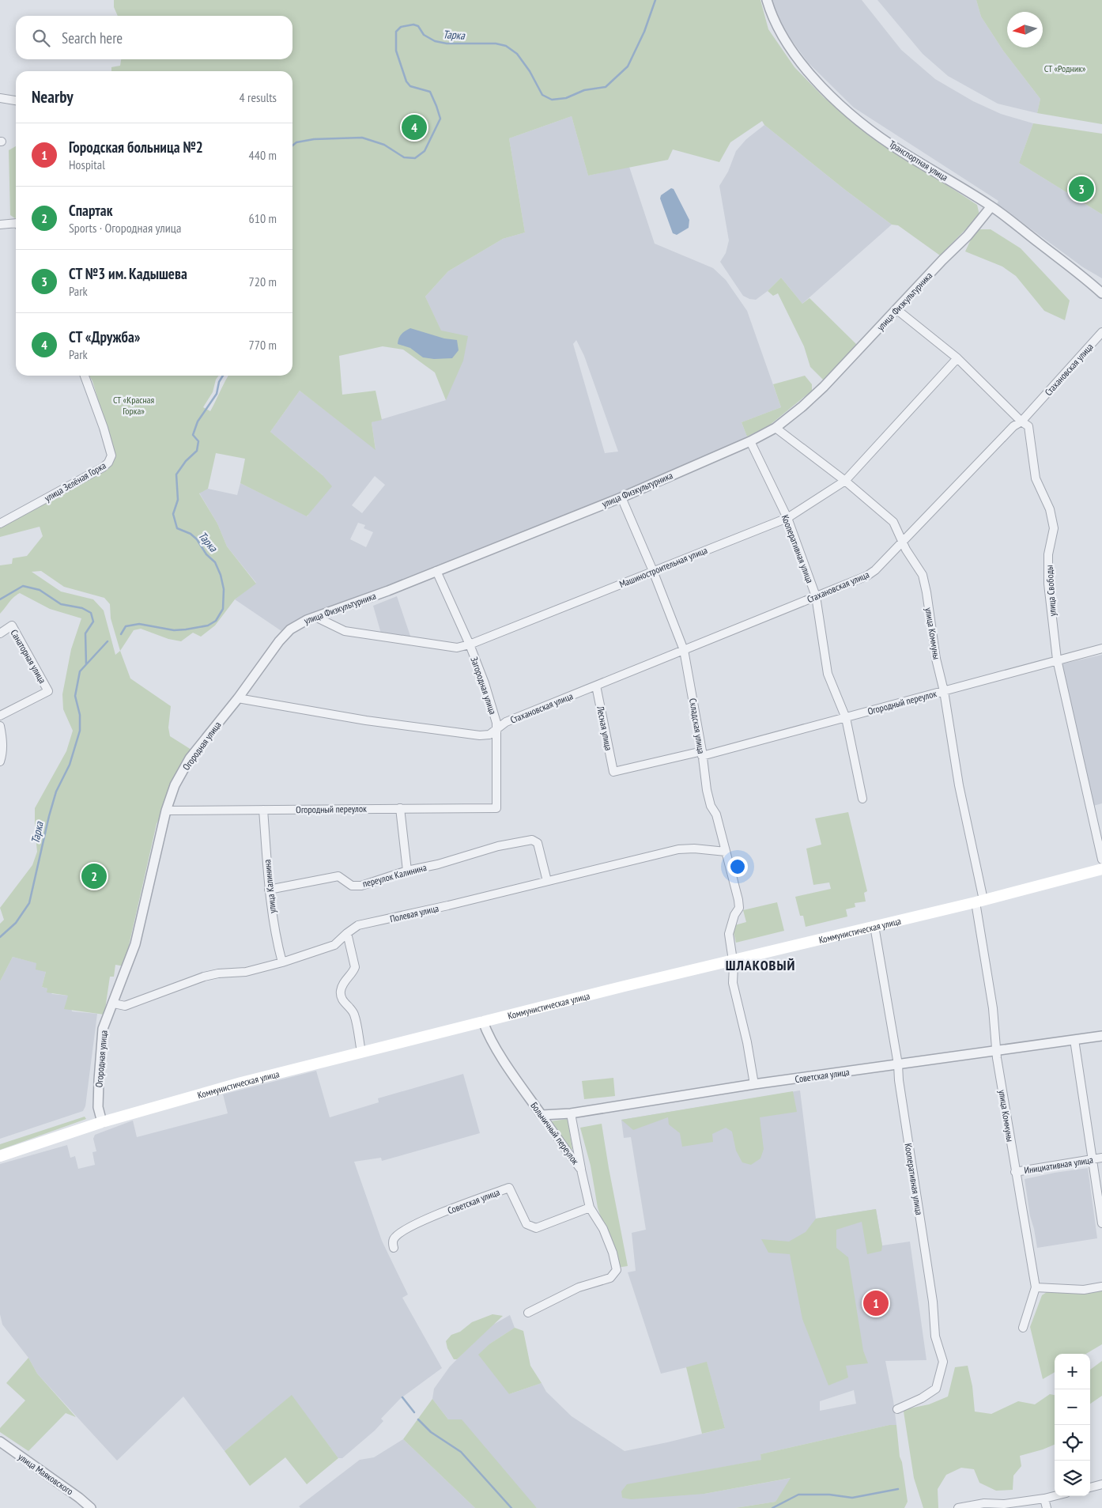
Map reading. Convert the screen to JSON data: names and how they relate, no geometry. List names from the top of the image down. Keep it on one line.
{"streets":{"main road":["Коммунистическая улица"],"street":["Транспортная улица","улица Физкультурника","Стахановская улица","улица Зелёная Горка","Кооперативная улица","Машиностроительная улица","улица Свободы","улица Коммуны","Санаторная улица","Загородная улица","Огородный переулок","Складская улица","Лесная улица","Огородная улица","переулок Калинина","улица Калинина","Полевая улица","Советская улица","Больничный переулок","Инициативная улица","улица Маяковского"]},"crossings":[["Транспортная улица","улица Физкультурника"],["улица Физкультурника","Кооперативная улица"],["улица Физкультурника","Машиностроительная улица"],["улица Физкультурника","улица Свободы"],["улица Физкультурника","улица Коммуны"],["улица Физкультурника","Загородная улица"],["улица Физкультурника","Складская улица"],["улица Физкультурника","Огородная улица"],["Стахановская улица","Кооперативная улица"],["Стахановская улица","улица Свободы"],["Стахановская улица","улица Коммуны"],["Стахановская улица","Загородная улица"],["Стахановская улица","Складская улица"],["Стахановская улица","Лесная улица"],["Кооперативная улица","Машиностроительная улица"],["Кооперативная улица","Огородный переулок"],["Кооперативная улица","Коммунистическая улица"],["Кооперативная улица","Советская улица"],["Машиностроительная улица","улица Свободы"],["Машиностроительная улица","улица Коммуны"],["Машиностроительная улица","Загородная улица"],["Машиностроительная улица","Складская улица"],["улица Свободы","Огородный переулок"],["улица Коммуны","Огородный переулок"],["улица Коммуны","Коммунистическая улица"],["улица Коммуны","Советская улица"],["улица Коммуны","Инициативная улица"],["Загородная улица","Огородный переулок"],["Огородный переулок","Складская улица"],["Огородный переулок","Лесная улица"],["Огородный переулок","Огородная улица"],["Огородный переулок","улица Калинина"],["Складская улица","Полевая улица"],["Складская улица","Коммунистическая улица"],["Складская улица","Советская улица"],["Огородная улица","Полевая улица"],["Огородная улица","Коммунистическая улица"],["переулок Калинина","улица Калинина"],["переулок Калинина","Полевая улица"],["улица Калинина","Полевая улица"],["Коммунистическая улица","Больничный переулок"],["Советская улица","Больничный переулок"]],"districts":["ШЛАКОВЫЙ"],"water":["Тарка"],"parks":["СТ «Родник»","СТ «Красная Горка»"],"north":"left","page":{"search":"Search here","heading":["Nearby","4 results"],"pins":["4","3","2","1"],"list":[{"mark":"1","name":"Городская больница №2","note":"Hospital","value":"440 m"},{"mark":"2","name":"Спартак","note":"Sports · Огородная улица","value":"610 m"},{"mark":"3","name":"СТ №3 им. Кадышева","note":"Park","value":"720 m"},{"mark":"4","name":"СТ «Дружба»","note":"Park","value":"770 m"}],"map_buttons":["+","−"]}}
